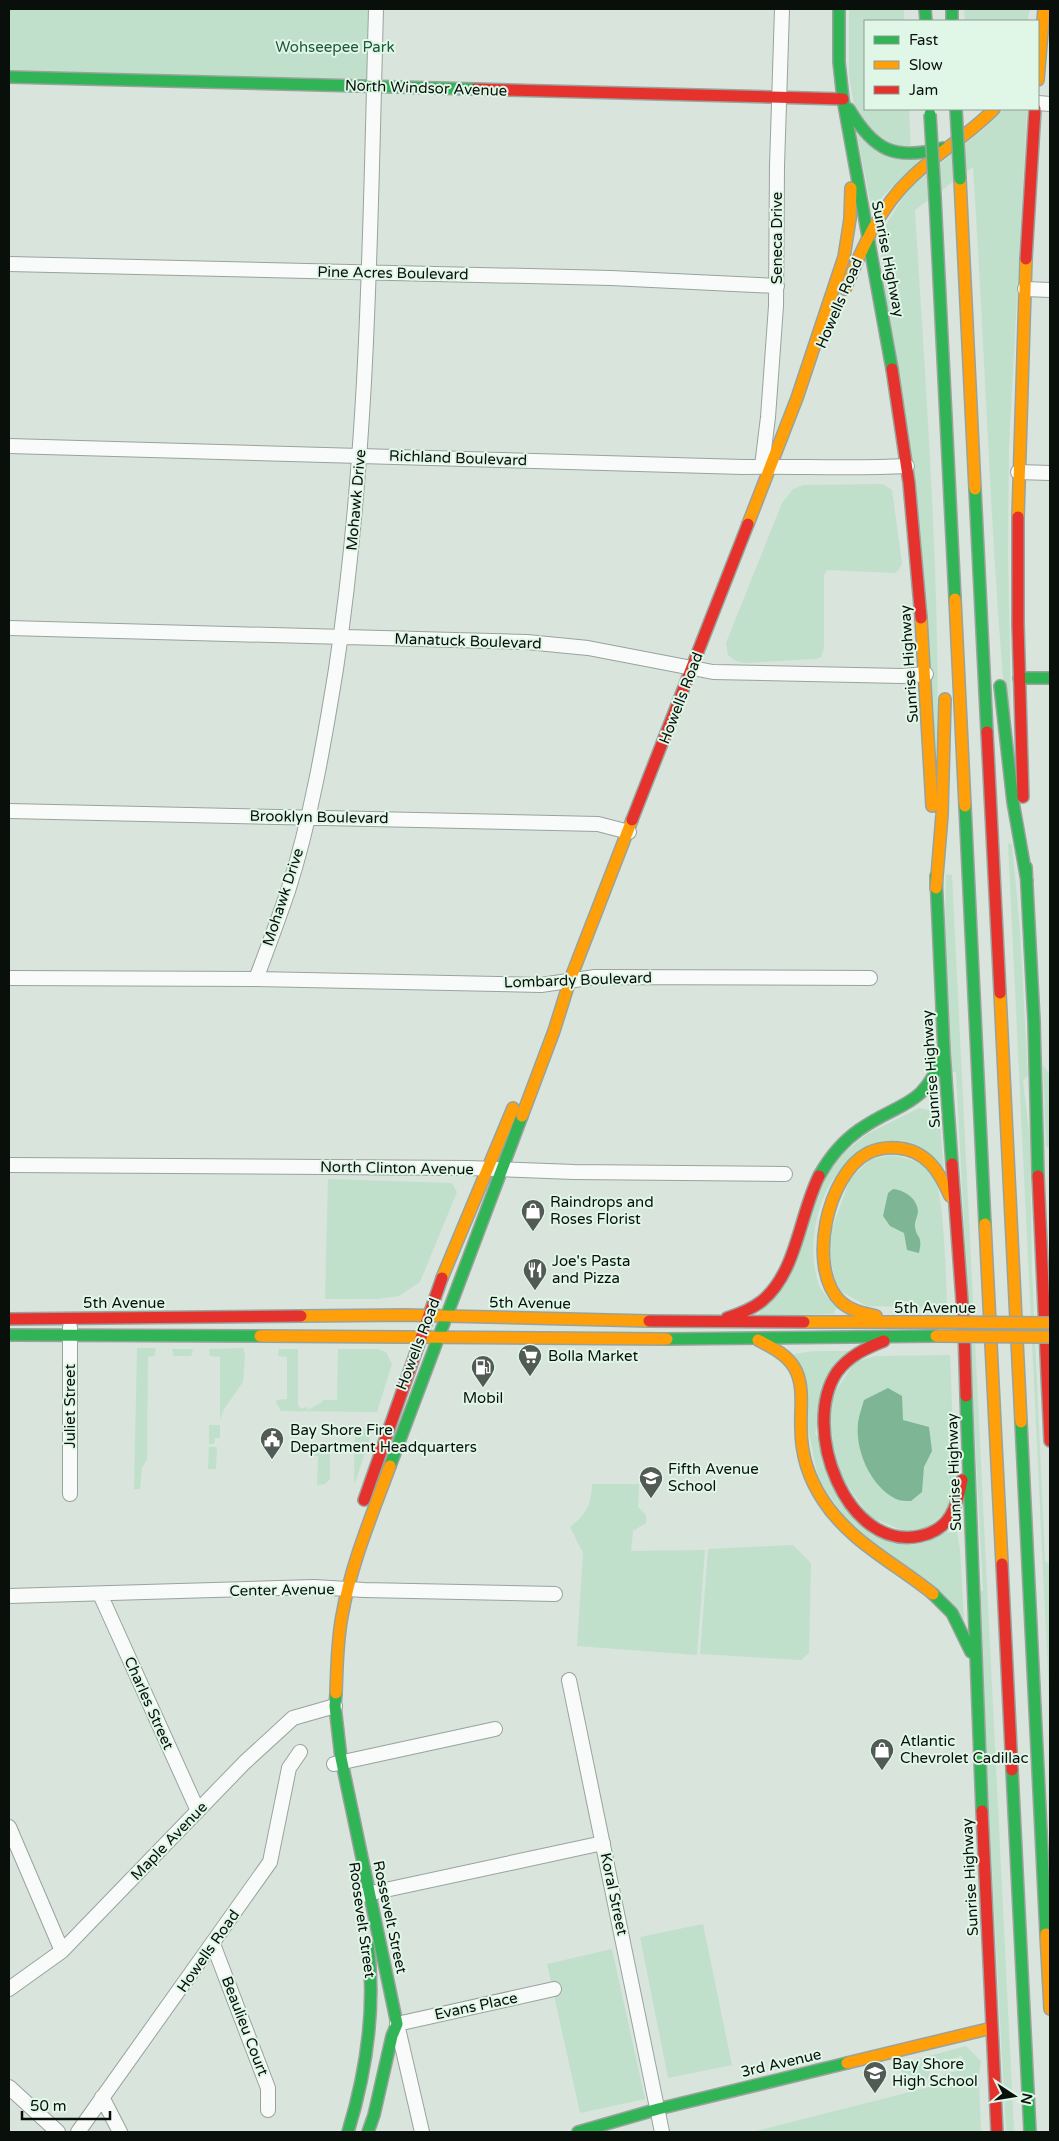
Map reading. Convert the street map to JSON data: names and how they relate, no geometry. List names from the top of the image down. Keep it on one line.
{"streets":{"main road":["North Windsor Avenue","Sunrise Highway","Howells Road","5th Avenue","Rossevelt Street","Roosevelt Street","3rd Avenue"],"street":["Seneca Drive","Pine Acres Boulevard","Richland Boulevard","Mohawk Drive","Manatuck Boulevard","Brooklyn Boulevard","Lombardy Boulevard","North Clinton Avenue","Juliet Street","Center Avenue","Charles Street","Maple Avenue","Koral Street","Evans Place","Beaulieu Court"]},"crossings":[["North Windsor Avenue","Seneca Drive"],["North Windsor Avenue","Sunrise Highway"],["North Windsor Avenue","Mohawk Drive"],["Seneca Drive","Pine Acres Boulevard"],["Seneca Drive","Howells Road"],["Seneca Drive","Richland Boulevard"],["Sunrise Highway","Howells Road"],["Sunrise Highway","Richland Boulevard"],["Sunrise Highway","Manatuck Boulevard"],["Sunrise Highway","3rd Avenue"],["Pine Acres Boulevard","Mohawk Drive"],["Howells Road","Richland Boulevard"],["Howells Road","Manatuck Boulevard"],["Howells Road","Brooklyn Boulevard"],["Howells Road","Lombardy Boulevard"],["Howells Road","North Clinton Avenue"],["Howells Road","5th Avenue"],["Howells Road","Center Avenue"],["Howells Road","Maple Avenue"],["Howells Road","Roosevelt Street"],["Howells Road","Beaulieu Court"],["Richland Boulevard","Mohawk Drive"],["Mohawk Drive","Manatuck Boulevard"],["Mohawk Drive","Brooklyn Boulevard"],["Mohawk Drive","Lombardy Boulevard"],["5th Avenue","Juliet Street"],["Center Avenue","Charles Street"],["Charles Street","Maple Avenue"],["Maple Avenue","Roosevelt Street"],["Koral Street","3rd Avenue"],["Rossevelt Street","Roosevelt Street"],["Rossevelt Street","Evans Place"]],"parks":["Wohseepee Park"],"places":{"shop":["Raindrops and Roses Florist","Atlantic Chevrolet Cadillac"],"restaurant":["Joe's Pasta and Pizza"],"supermarket":["Bolla Market"],"fuel station":["Mobil"],"public building":["Bay Shore Fire Department Headquarters"],"school or university":["Fifth Avenue School","Bay Shore High School"]},"legend":["Fast","Slow","Jam"],"scale_bar":"50 m","north":"right"}
